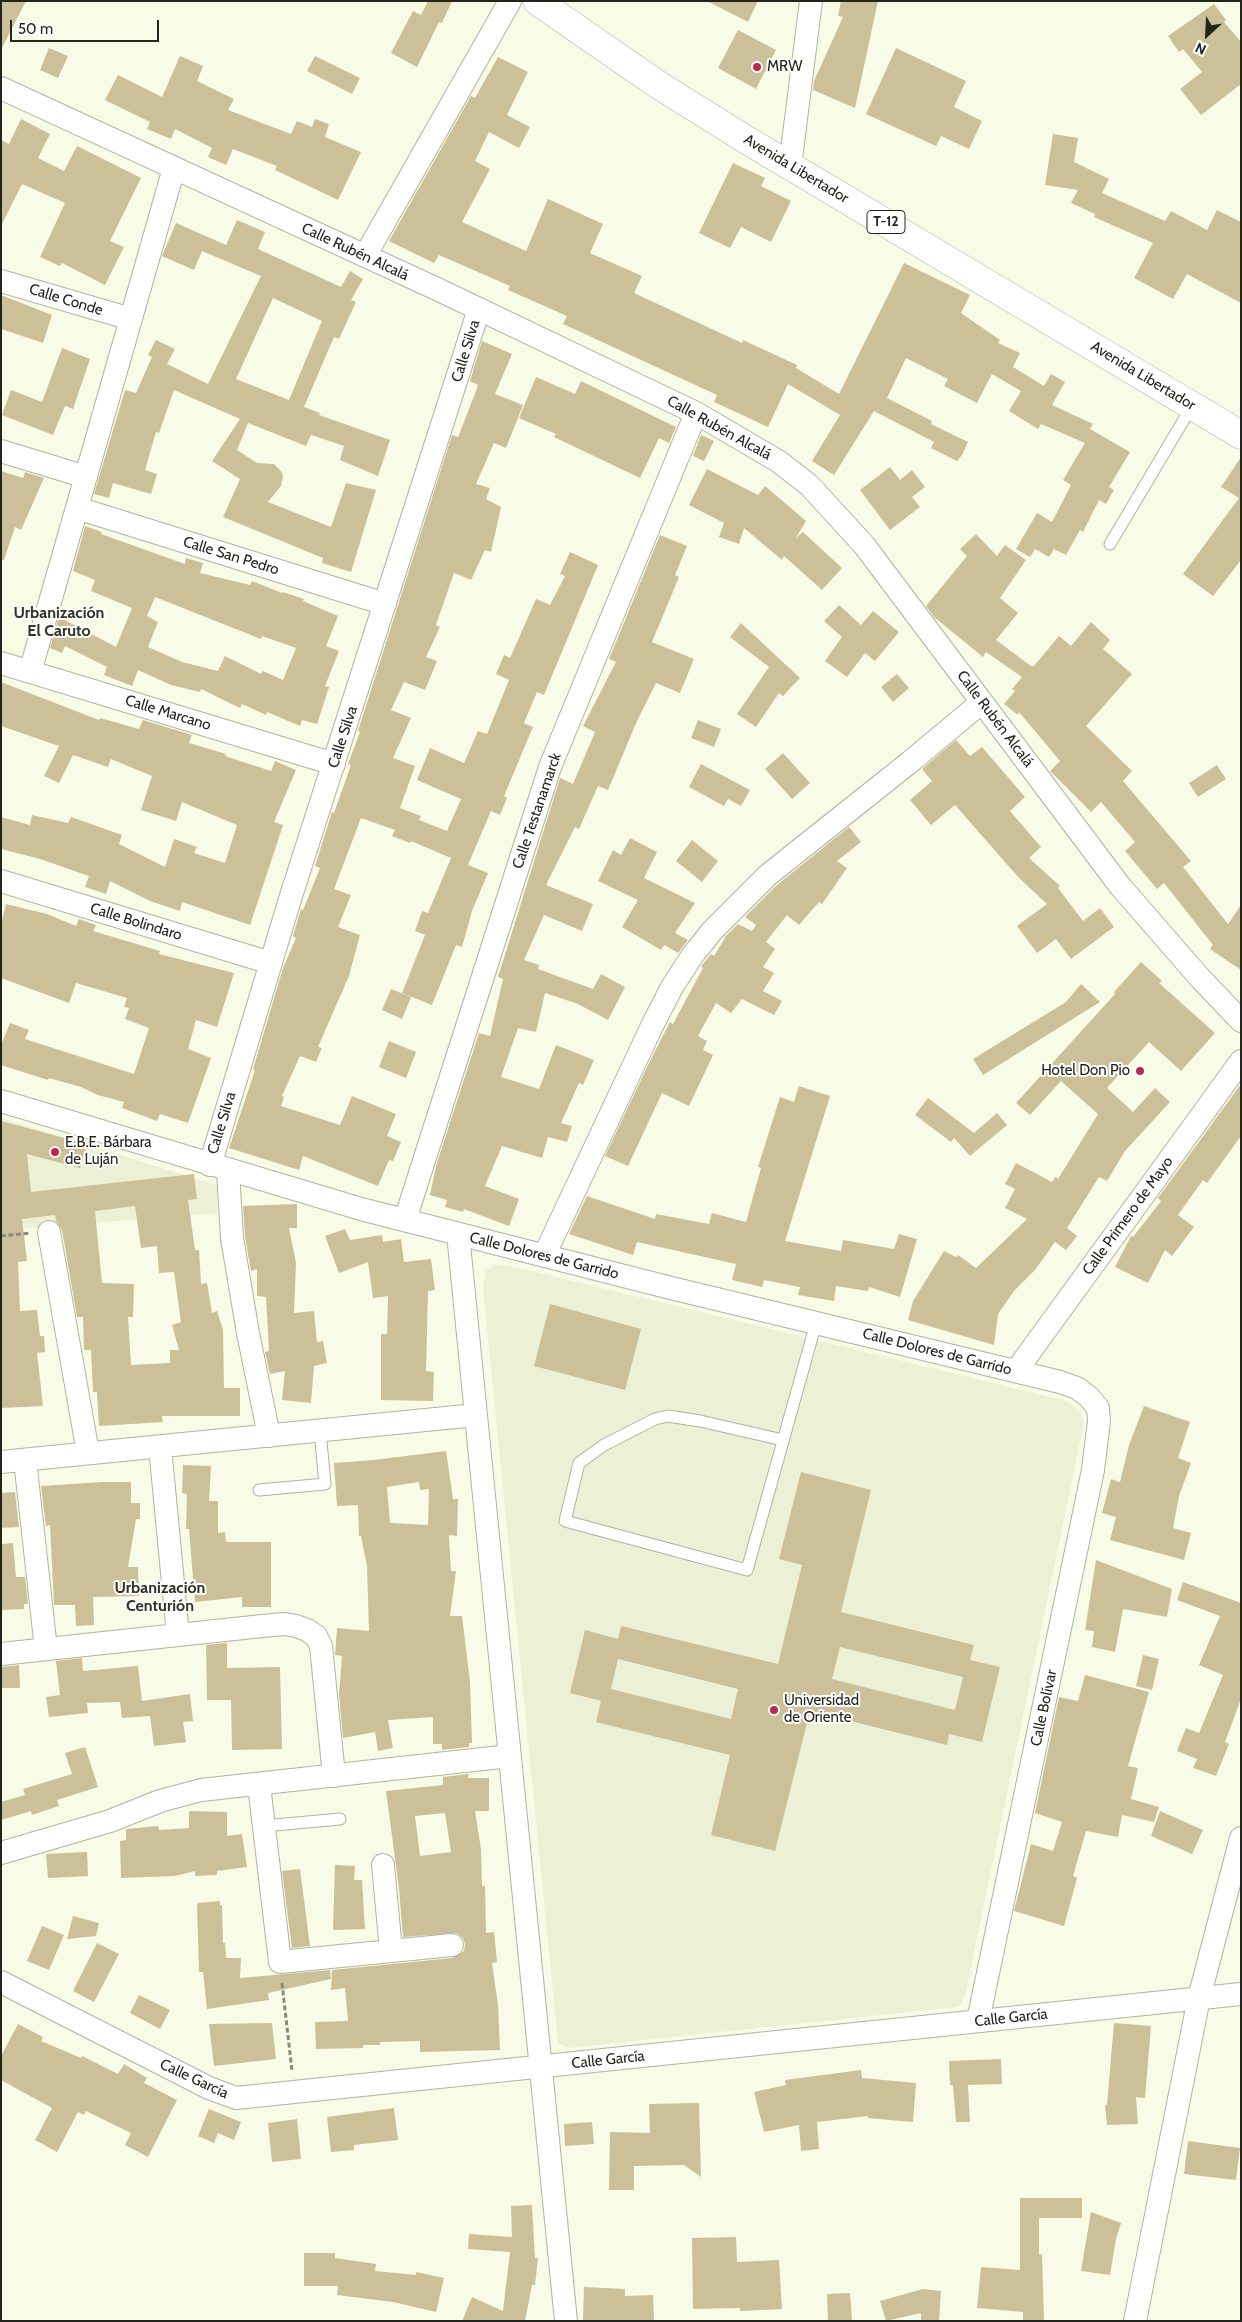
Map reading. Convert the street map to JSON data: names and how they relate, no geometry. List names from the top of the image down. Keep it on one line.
{"streets":{"highway":["Avenida Libertador","T-12"],"street":["Calle Rubén Alcalá","Calle Conde","Calle Silva","Calle San Pedro","Calle Marcano","Calle Testanamarck","Calle Bolindaro","Calle Primero de Mayo","Calle Dolores de Garrido","Calle Bolívar","Calle García"]},"crossings":[["Calle Rubén Alcalá","Calle Silva"],["Calle Rubén Alcalá","Calle Testanamarck"],["Calle Silva","Calle San Pedro"],["Calle Silva","Calle Marcano"],["Calle Silva","Calle Bolindaro"],["Calle Silva","Calle Dolores de Garrido"],["Calle Testanamarck","Calle Dolores de Garrido"],["Calle Primero de Mayo","Calle Dolores de Garrido"],["Calle Dolores de Garrido","Calle Bolívar"],["Calle Bolívar","Calle García"]],"districts":["Urbanización El Caruto","Urbanización Centurión"],"places":["MRW","Hotel Don Pio","E.B.E. Bárbara de Luján","Universidad de Oriente"],"scale_bar":"50 m","north":"bottom left"}
